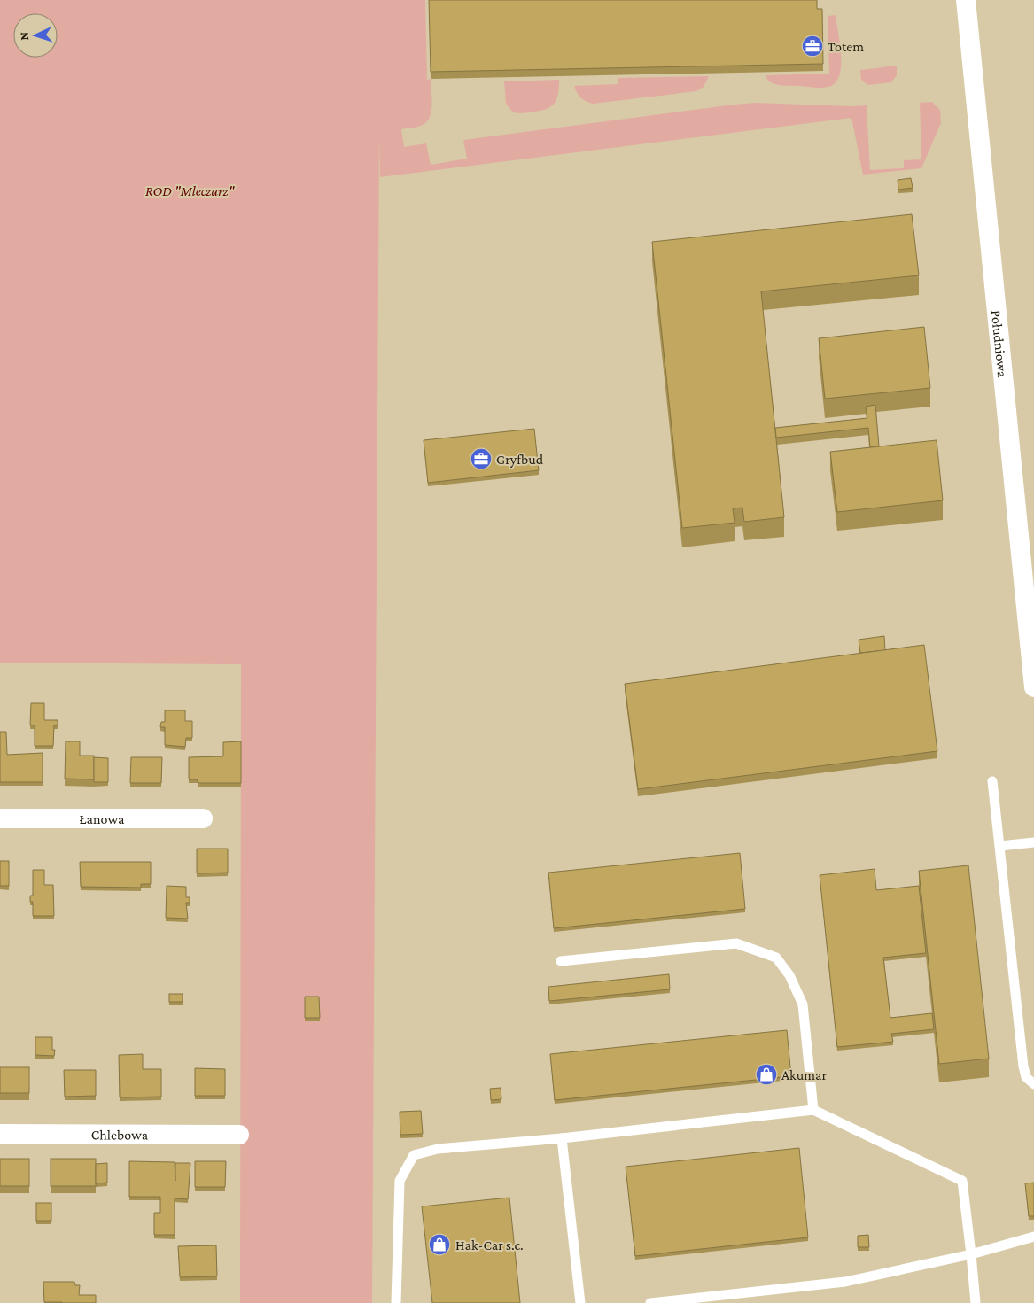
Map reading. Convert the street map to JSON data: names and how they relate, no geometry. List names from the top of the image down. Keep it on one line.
{"streets":{"street":["Południowa","Łanowa","Chlebowa"]},"parks":["ROD \"Mleczarz\""],"places":{"office":["Totem","Gryfbud"],"shop":["Akumar","Hak-Car s.c."]},"north":"left"}
